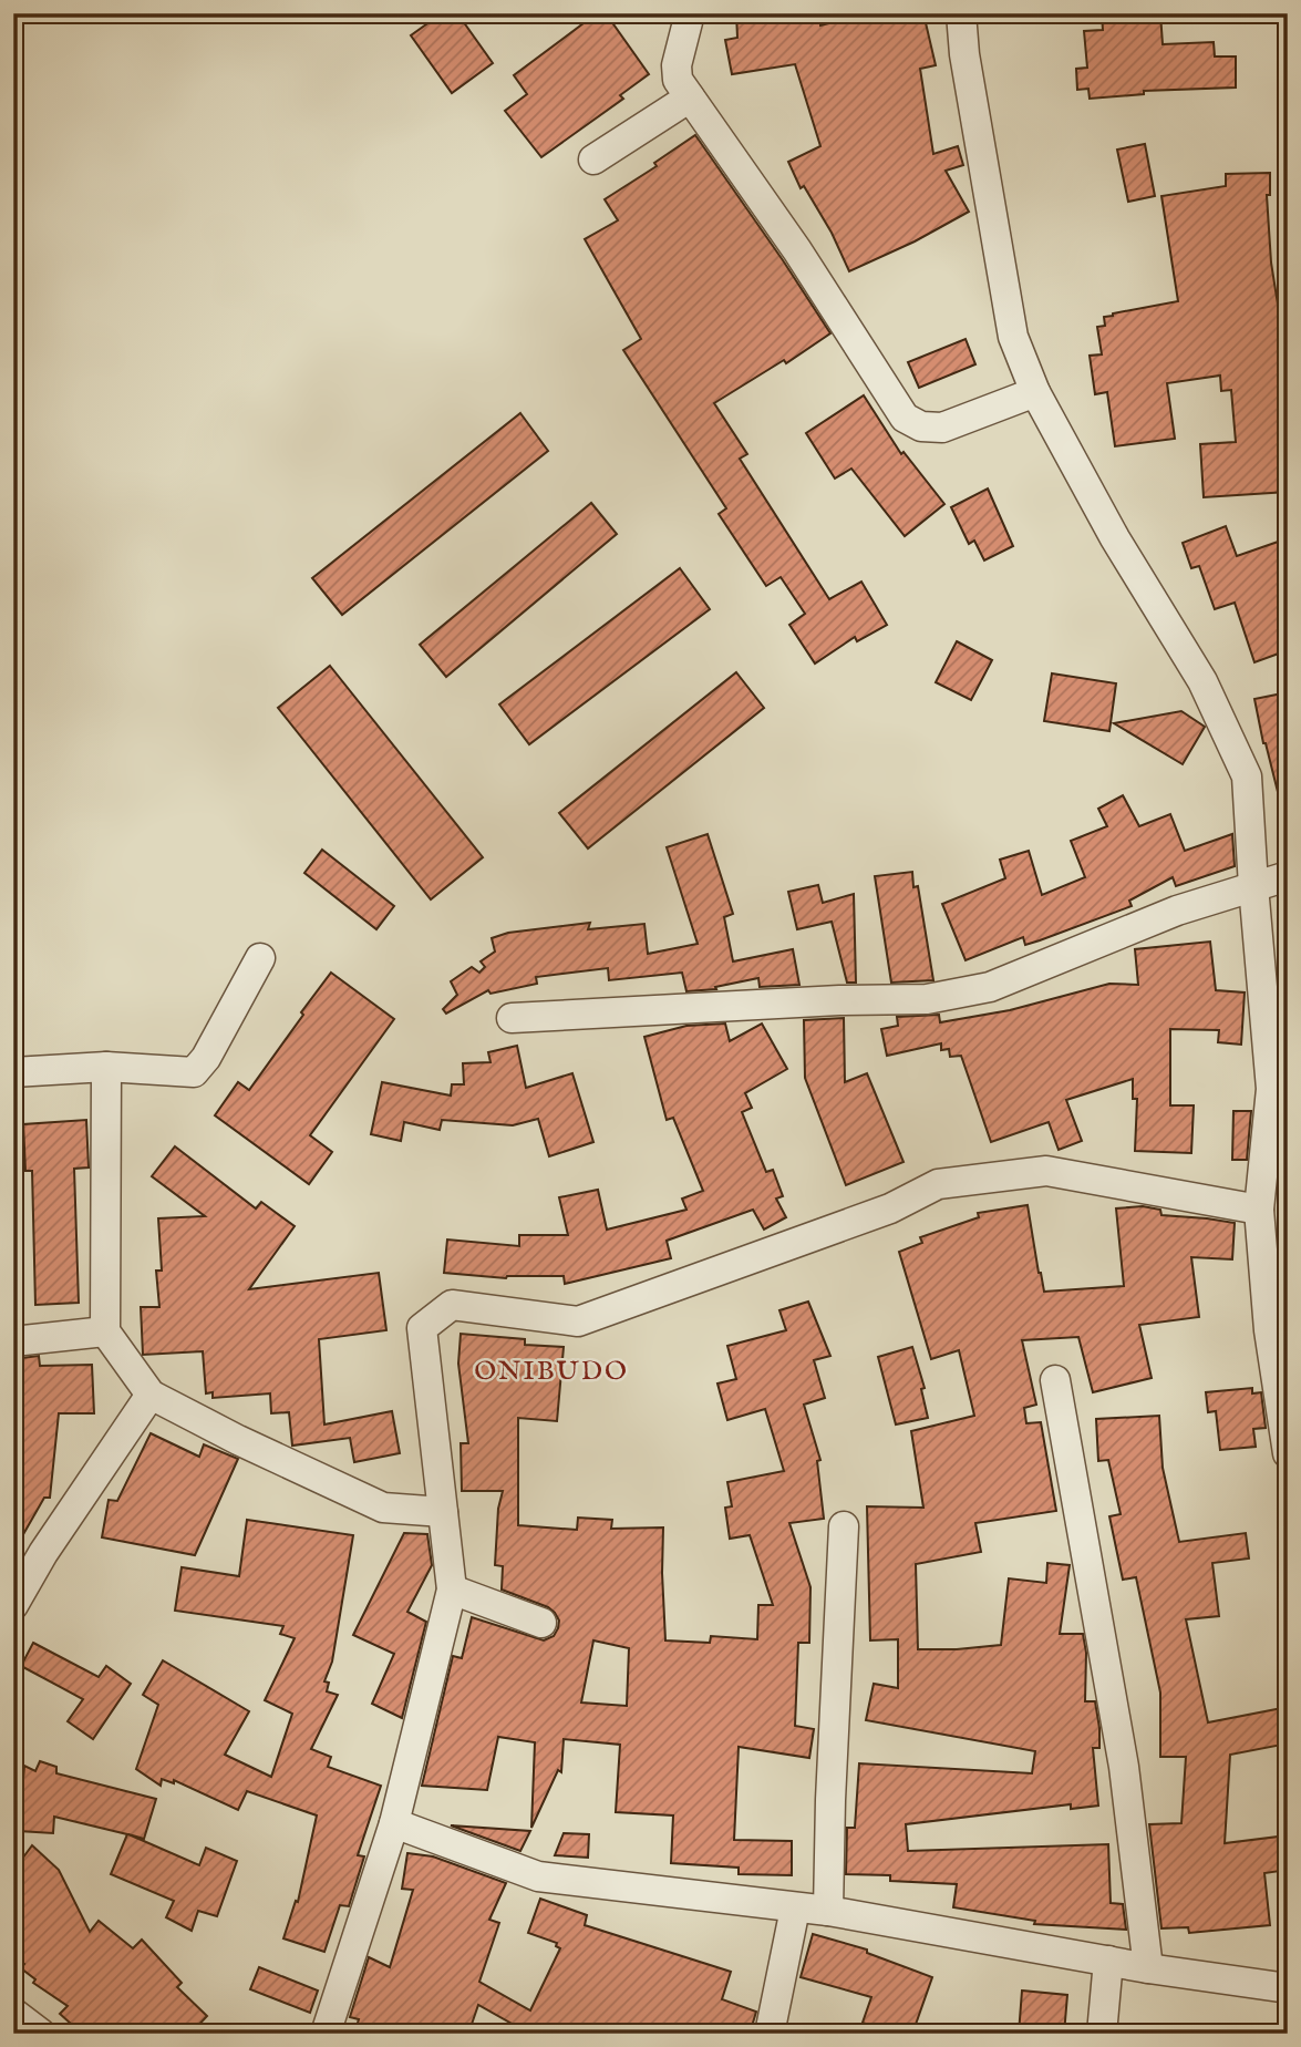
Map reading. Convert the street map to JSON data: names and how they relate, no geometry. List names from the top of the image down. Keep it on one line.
{"districts":["ONIBUDO"]}
